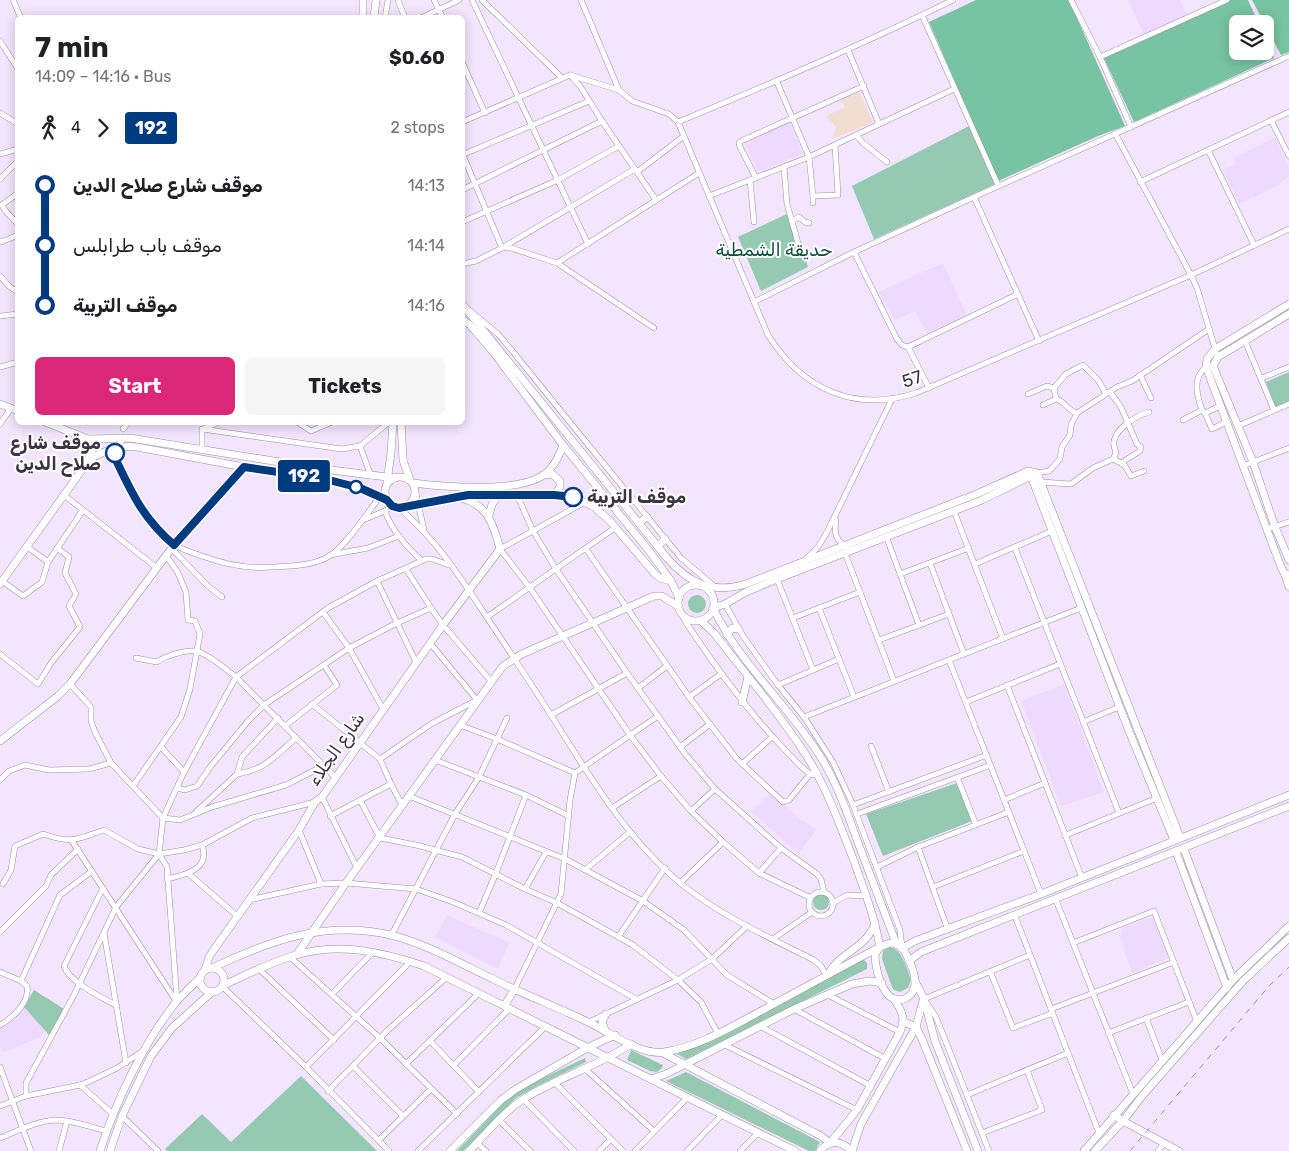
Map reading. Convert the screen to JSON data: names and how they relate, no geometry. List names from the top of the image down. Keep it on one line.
{"streets":{"main road":["شارع الجلاء"],"street":["57"]},"parks":["حديقة الشمطية"],"places":["موقف شارع صلاح الدين","موقف التربية"],"lines":["bus line 192"],"page":{"on_map":"192","heading":["7 min","14:09 – 14:16 · Bus","$0.60"],"legs":["4","192","2 stops"],"list":[{"name":"موقف شارع صلاح الدين","value":"14:13"},{"name":"موقف باب طرابلس","value":"14:14"},{"name":"موقف التربية","value":"14:16"}],"buttons":["Start","Tickets"]}}
